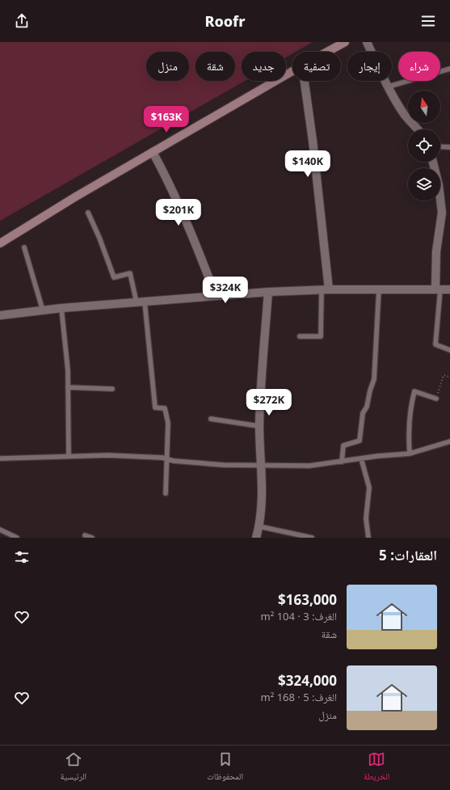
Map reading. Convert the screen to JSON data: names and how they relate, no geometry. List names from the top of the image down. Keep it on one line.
{"north":"top","page":{"header":"Roofr","chip":["شراء","إيجار","تصفية","جديد","شقة","منزل"],"price":["$163K","$140K","$201K","$324K","$272K"],"heading":"العقارات: 5","list":[{"name":"$163,000","note":"الغرف: 3 · 104 m² · شقة"},{"name":"$324,000","note":"الغرف: 5 · 168 m² · منزل"}],"tabs":["الخريطة","المحفوظات","الرئيسية"]}}
